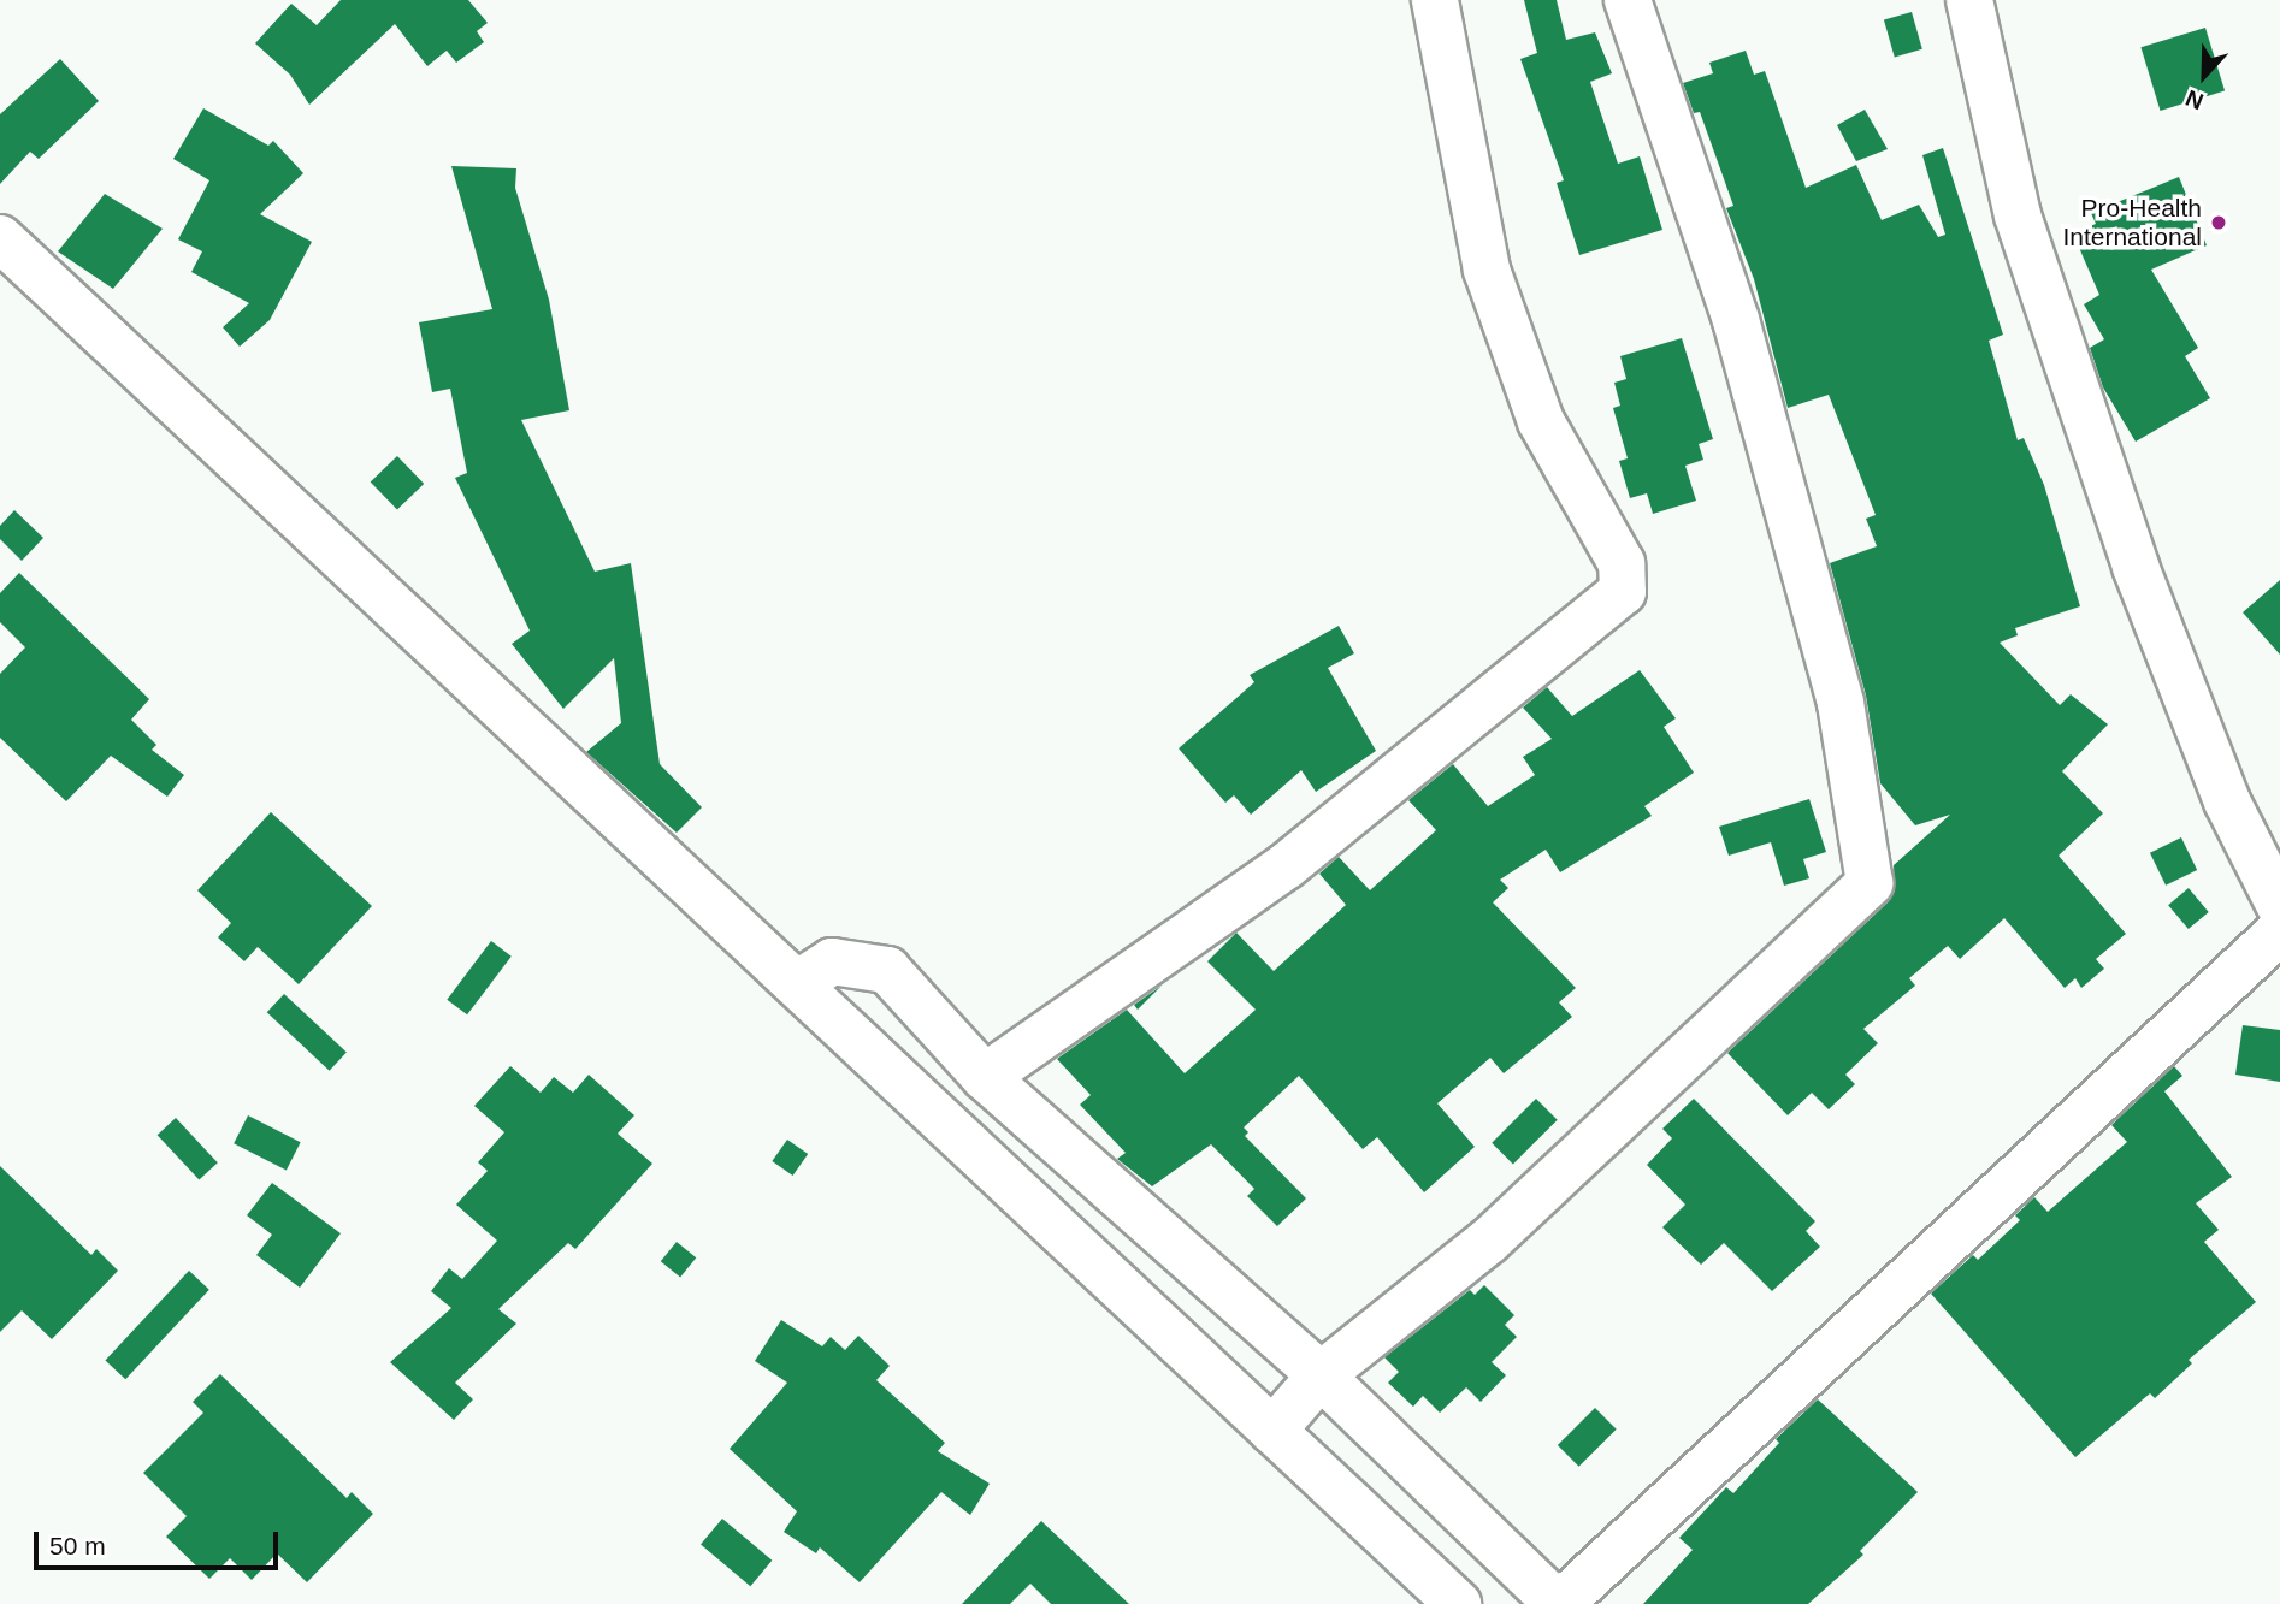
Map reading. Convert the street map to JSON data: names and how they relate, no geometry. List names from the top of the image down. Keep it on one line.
{"places":["Pro-Health International"],"scale_bar":"50 m","north":"bottom"}
